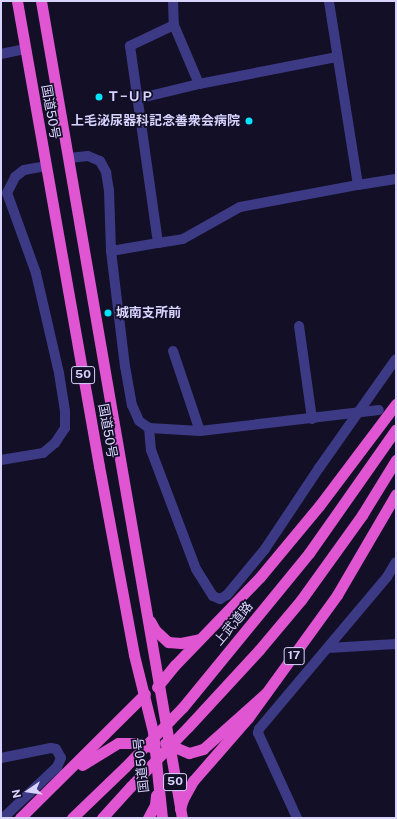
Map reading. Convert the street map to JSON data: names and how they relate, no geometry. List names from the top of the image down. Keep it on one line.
{"streets":{"highway":["国道50号","50","上武道路","17"]},"crossings":[["国道50号","17"]],"places":["Ｔ−ＵＰ","上毛泌尿器科記念善衆会病院","城南支所前"],"north":"left"}
